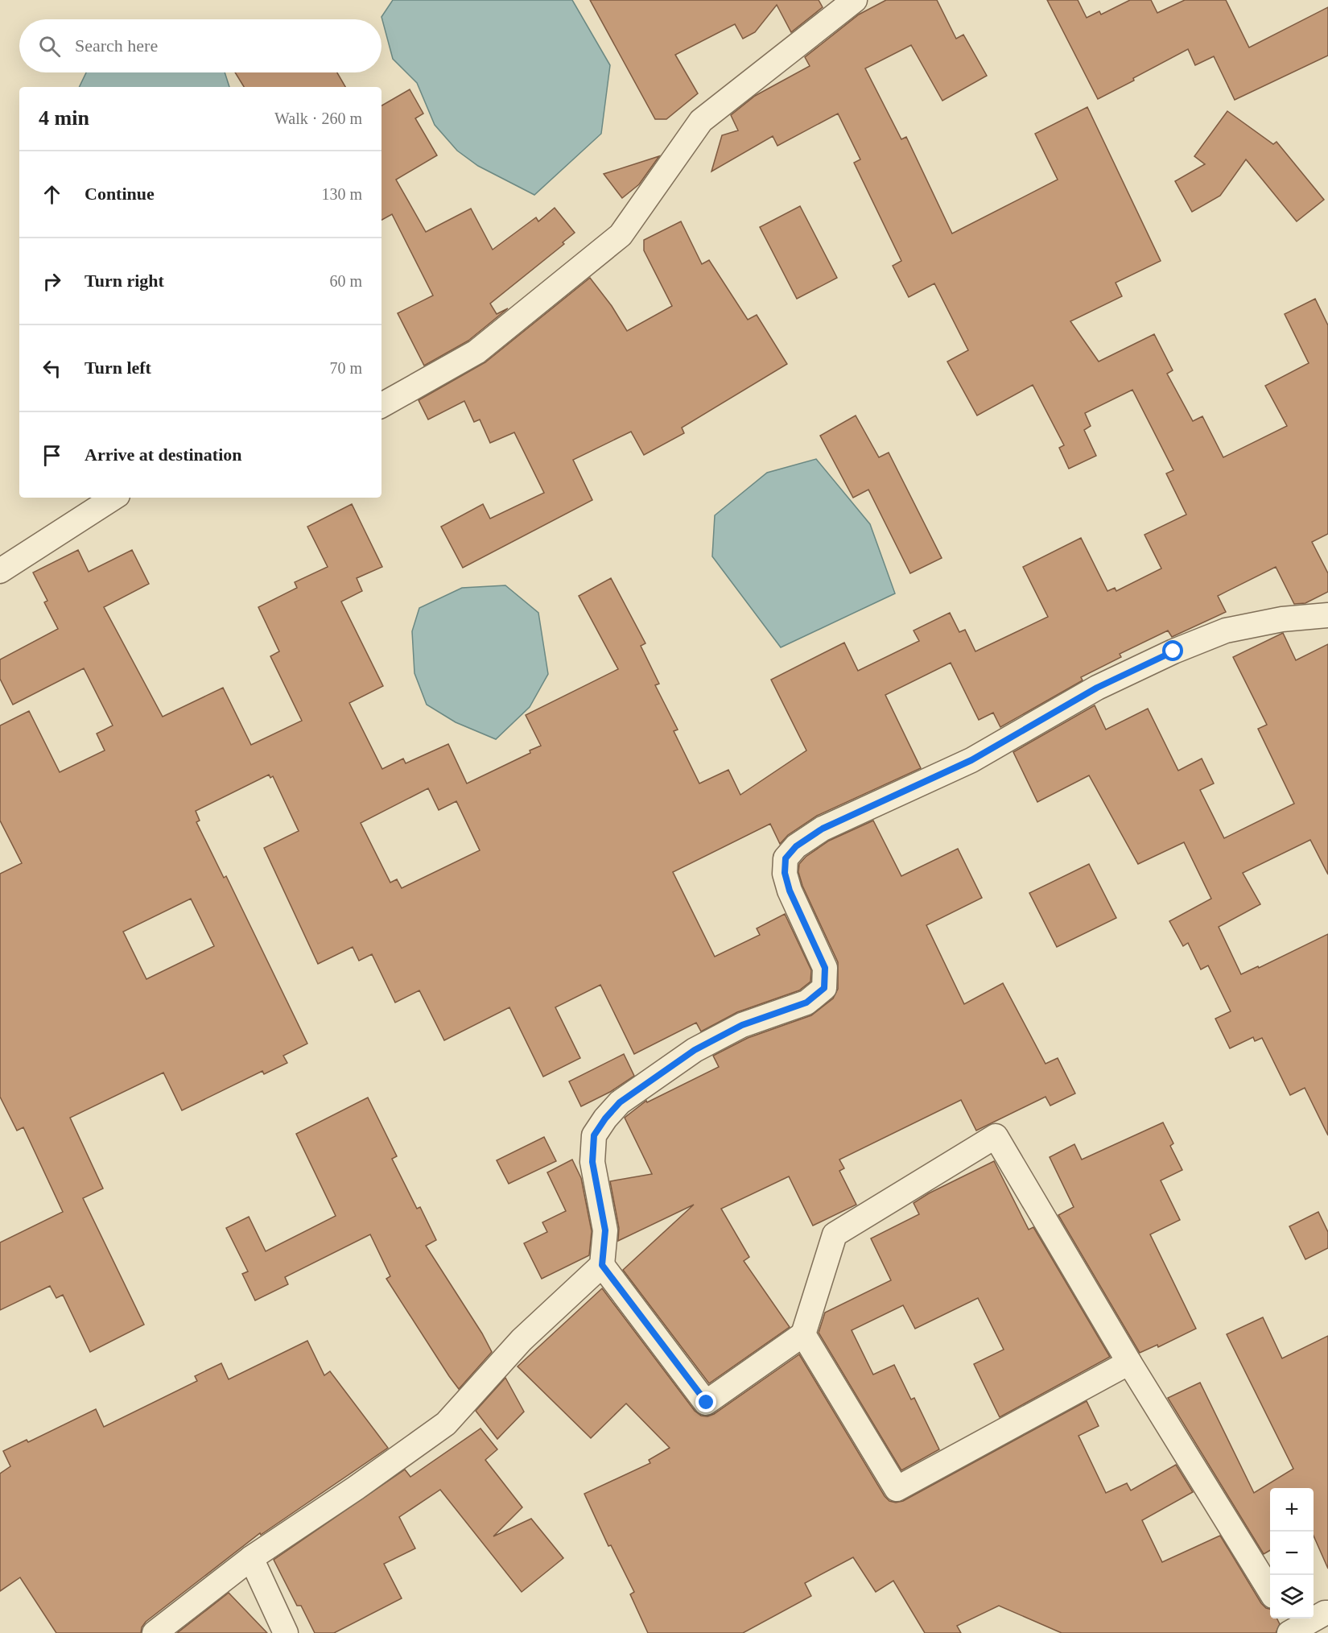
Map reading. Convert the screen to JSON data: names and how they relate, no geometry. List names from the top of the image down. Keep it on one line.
{"page":{"search":"Search here","heading":["4 min","Walk · 260 m"],"list":[["Continue","130 m"],["Turn right","60 m"],["Turn left","70 m"],"Arrive at destination"],"map_buttons":["+","−"]}}
